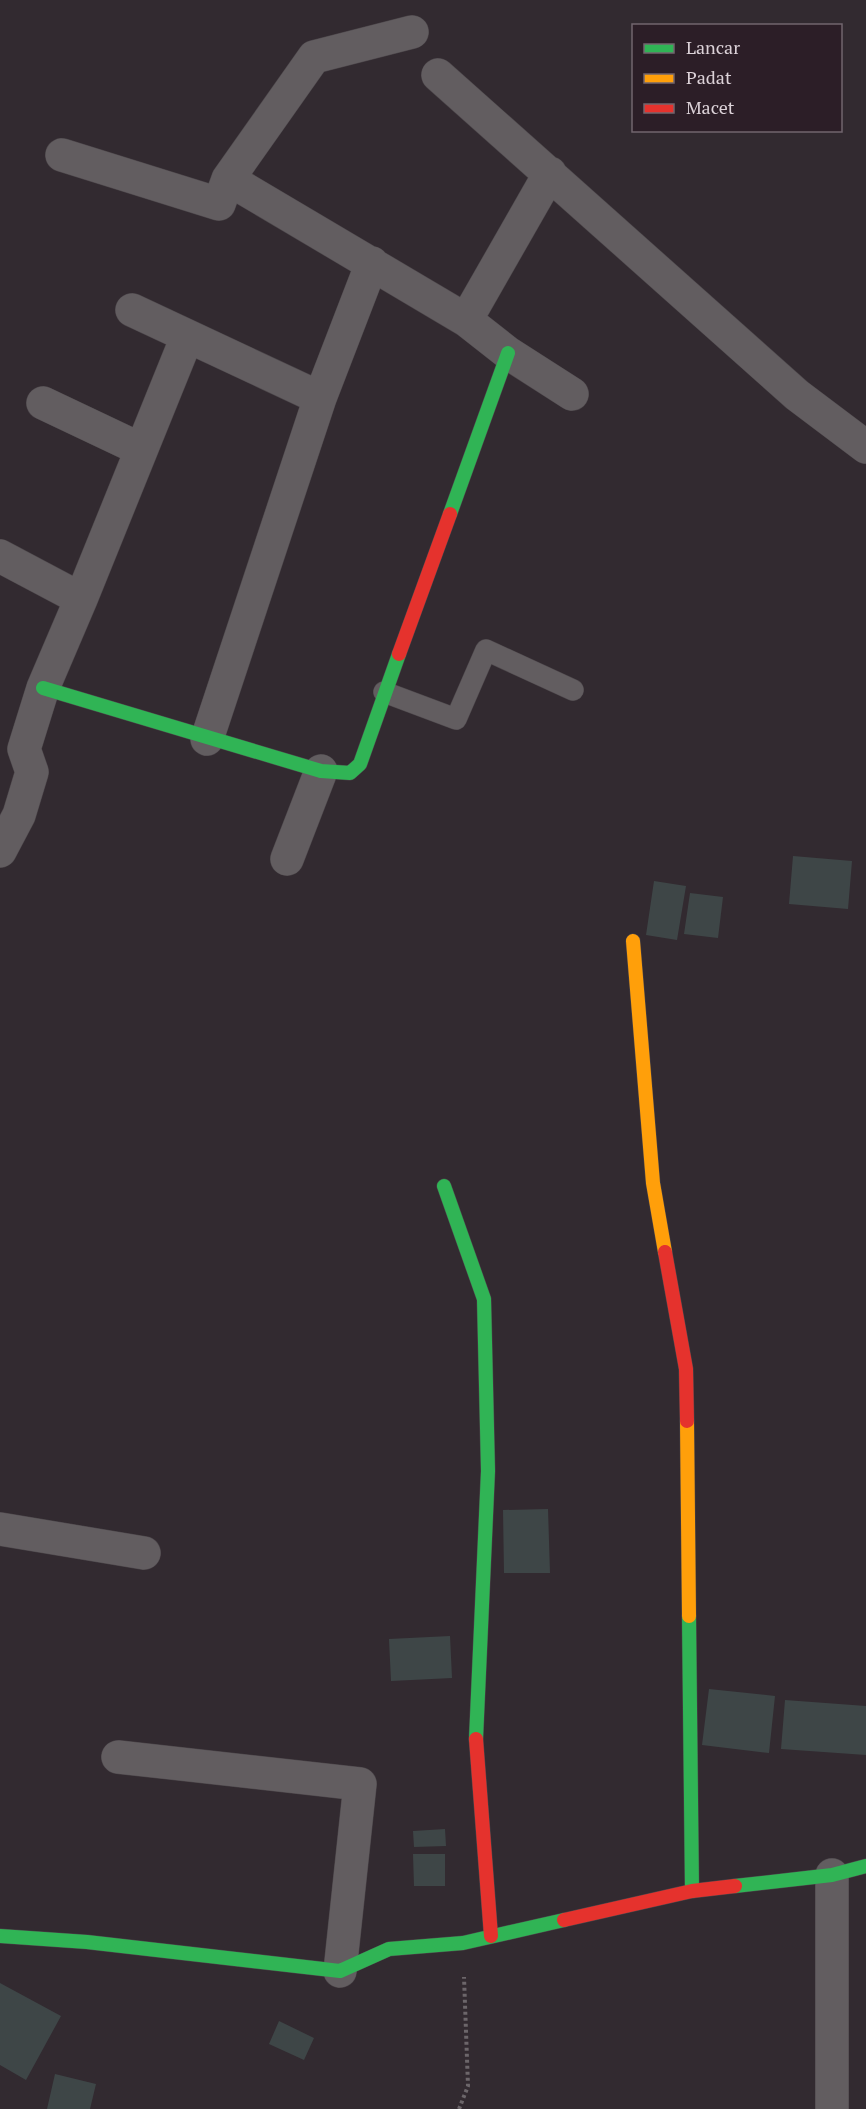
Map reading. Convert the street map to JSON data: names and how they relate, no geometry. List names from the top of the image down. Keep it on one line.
{"legend":["Lancar","Padat","Macet"]}
